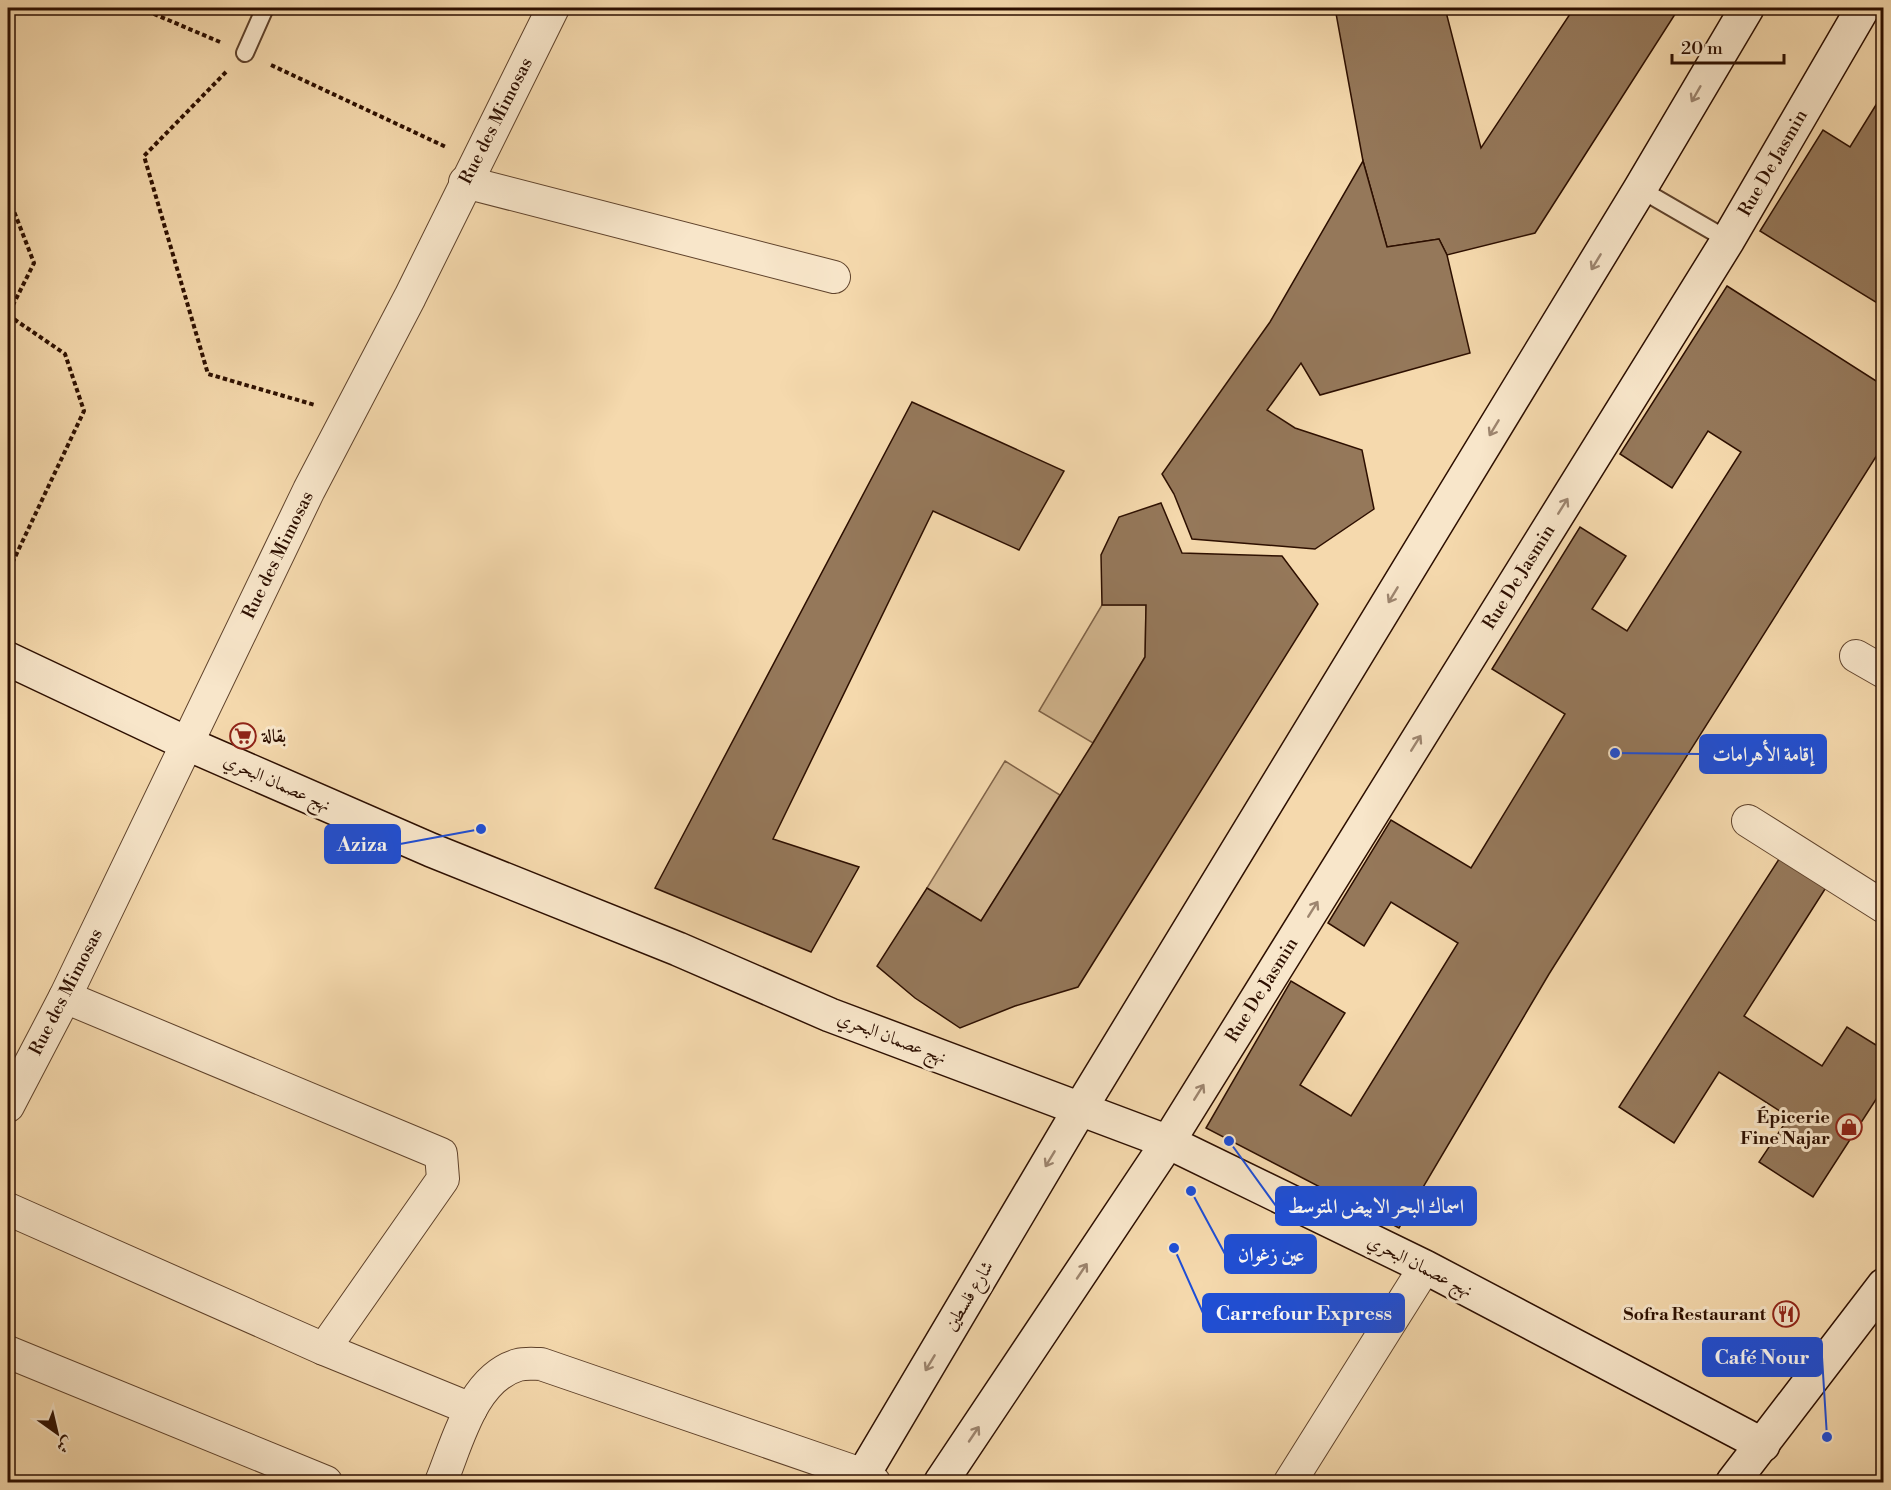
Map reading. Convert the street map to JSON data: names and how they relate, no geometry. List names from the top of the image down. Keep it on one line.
{"streets":{"street":["Rue des Mimosas","Rue De Jasmin","نهج عصمان البحري","شارع فلسطين"]},"crossings":[["Rue des Mimosas","نهج عصمان البحري"],["Rue De Jasmin","نهج عصمان البحري"],["نهج عصمان البحري","شارع فلسطين"]],"places":{"supermarket":["بقالة"],"other":["إقامة الأهرامات","Aziza","اسماك البحر الابيض المتوسط","عين زغوان","Carrefour Express","Café Nour"],"shop":["Épicerie Fine Najar"],"restaurant":["Sofra Restaurant"]},"scale_bar":"20 m","north":"bottom right"}
